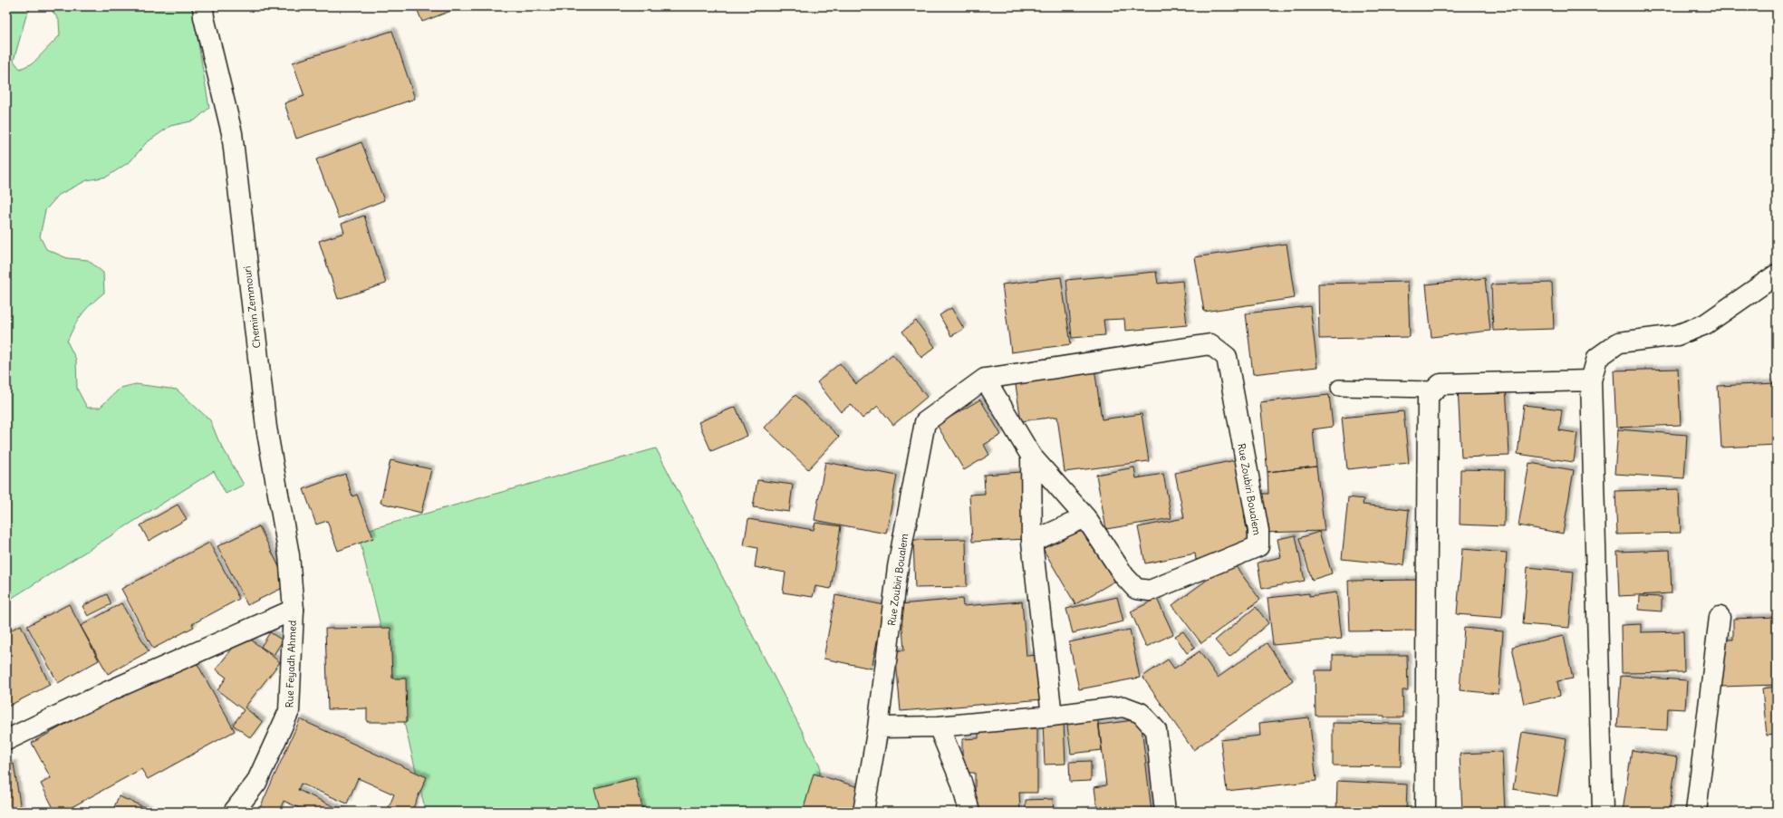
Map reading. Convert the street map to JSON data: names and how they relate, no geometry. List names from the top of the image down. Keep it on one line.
{"streets":{"street":["Chemin Zemmouri","Rue Zoubiri Boualem","Rue Feyadh Ahmed"]},"crossings":[["Chemin Zemmouri","Rue Feyadh Ahmed"]]}
